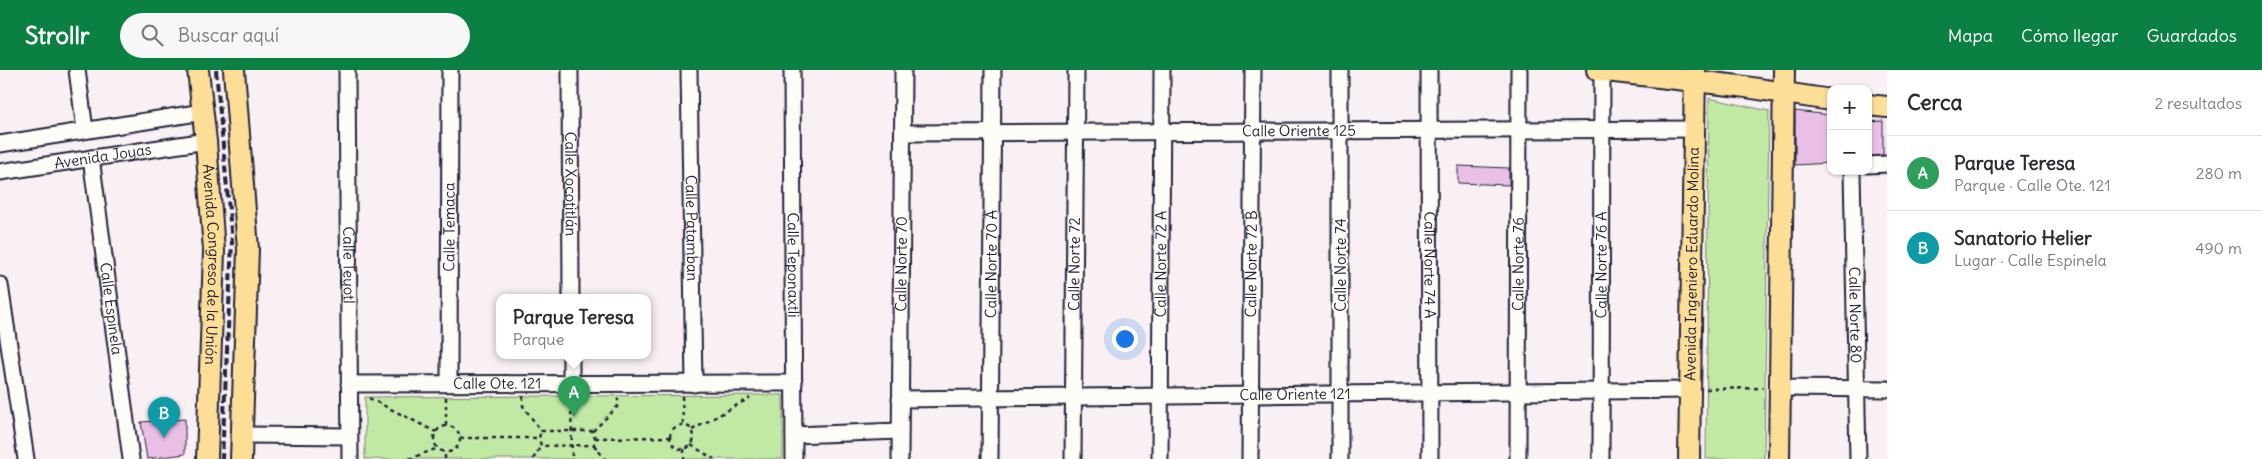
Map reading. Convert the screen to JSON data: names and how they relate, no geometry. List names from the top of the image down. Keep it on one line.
{"streets":{"main road":["Avenida Congreso de la Unión","Avenida Ingeniero Eduardo Molina"],"street":["Calle Oriente 125","Avenida Joyas","Calle Xocotitlán","Calle Temaca","Calle Patamban","Calle Norte 70 A","Calle Norte 72 A","Calle Norte 76","Calle Teyotl","Calle Teponaxtli","Calle Norte 70","Calle Norte 72","Calle Norte 72 B","Calle Norte 74","Calle Norte 74 A","Calle Norte 76 A","Calle Espinela","Calle Norte 80","Calle Ote. 121","Calle Oriente 121"]},"crossings":[["Calle Oriente 125","Calle Norte 70 A"],["Calle Oriente 125","Calle Norte 72 A"],["Calle Oriente 125","Calle Norte 76"],["Calle Oriente 125","Avenida Ingeniero Eduardo Molina"],["Calle Oriente 125","Calle Norte 70"],["Calle Oriente 125","Calle Norte 72"],["Calle Oriente 125","Calle Norte 72 B"],["Calle Oriente 125","Calle Norte 74"],["Calle Oriente 125","Calle Norte 74 A"],["Calle Oriente 125","Calle Norte 76 A"],["Avenida Joyas","Avenida Congreso de la Unión"],["Avenida Joyas","Calle Espinela"],["Calle Temaca","Calle Ote. 121"],["Calle Patamban","Calle Ote. 121"],["Calle Norte 70 A","Calle Oriente 121"],["Calle Norte 72 A","Calle Oriente 121"],["Calle Norte 76","Calle Oriente 121"],["Avenida Ingeniero Eduardo Molina","Calle Oriente 121"],["Calle Teyotl","Calle Ote. 121"],["Calle Teponaxtli","Calle Ote. 121"],["Calle Norte 70","Calle Oriente 121"],["Calle Norte 72","Calle Oriente 121"],["Calle Norte 72 B","Calle Oriente 121"],["Calle Norte 74","Calle Oriente 121"],["Calle Norte 74 A","Calle Oriente 121"],["Calle Norte 76 A","Calle Oriente 121"]],"page":{"header":"Strollr","search":"Buscar aquí","nav":["Mapa","Cómo llegar","Guardados"],"heading":["Cerca","2 resultados"],"map_buttons":["+","−"],"list":[{"mark":"A","name":"Parque Teresa","note":"Parque · Calle Ote. 121","value":"280 m"},{"mark":"B","name":"Sanatorio Helier","note":"Lugar · Calle Espinela","value":"490 m"}],"popup":["Parque Teresa","Parque"],"pins":["A","B"]}}
